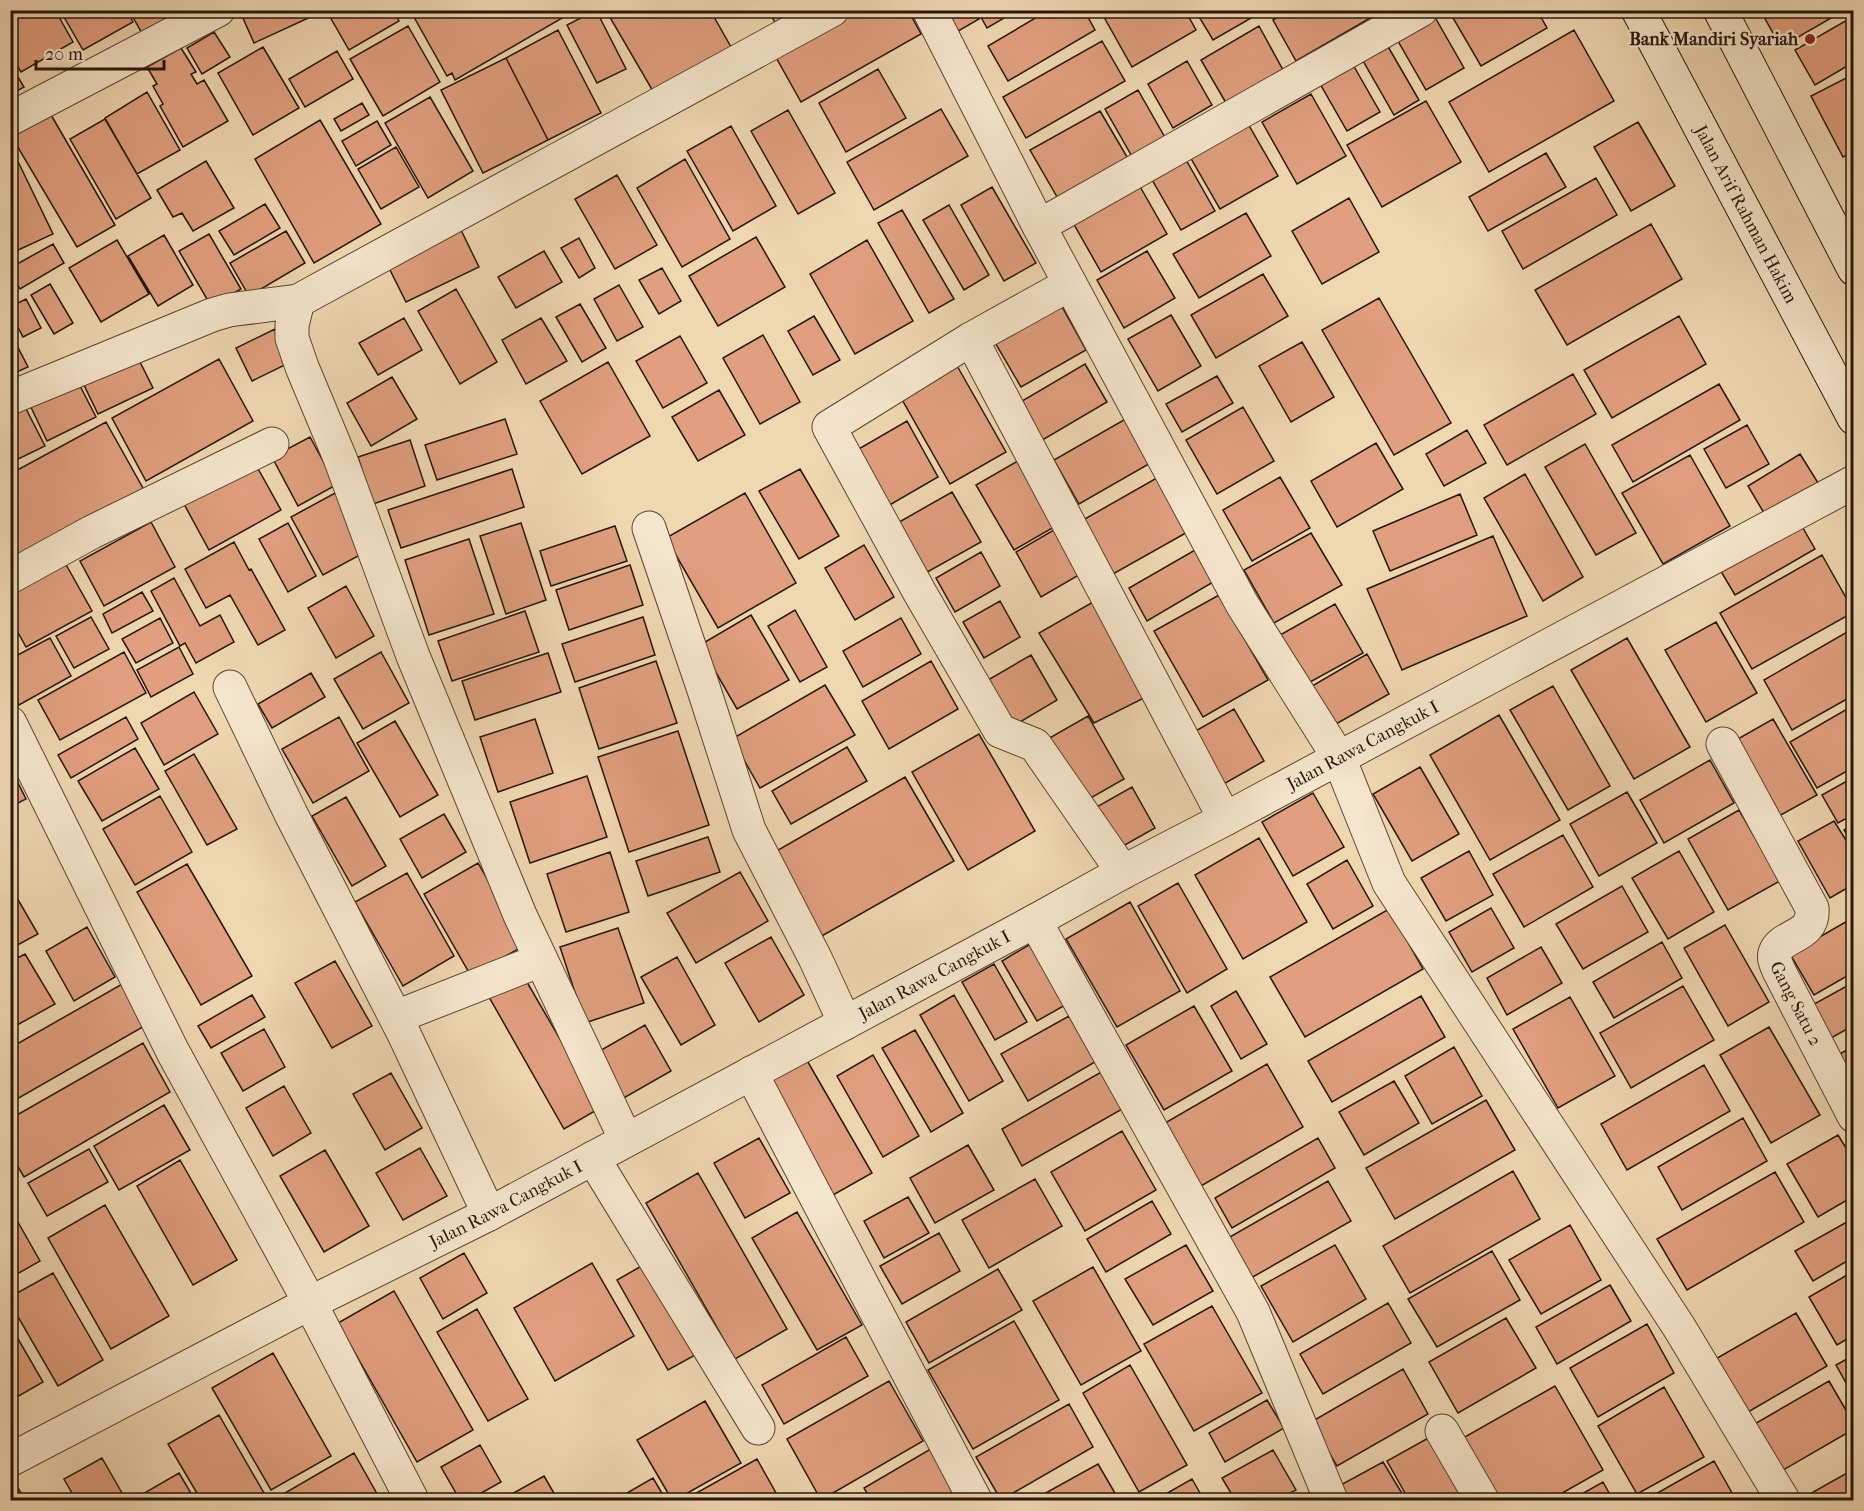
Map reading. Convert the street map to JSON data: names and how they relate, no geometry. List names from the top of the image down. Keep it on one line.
{"streets":{"street":["Jalan Arif Rahman Hakim","Jalan Rawa Cangkuk I","Gang Satu 2"]},"places":["Bank Mandiri Syariah"],"scale_bar":"20 m"}
